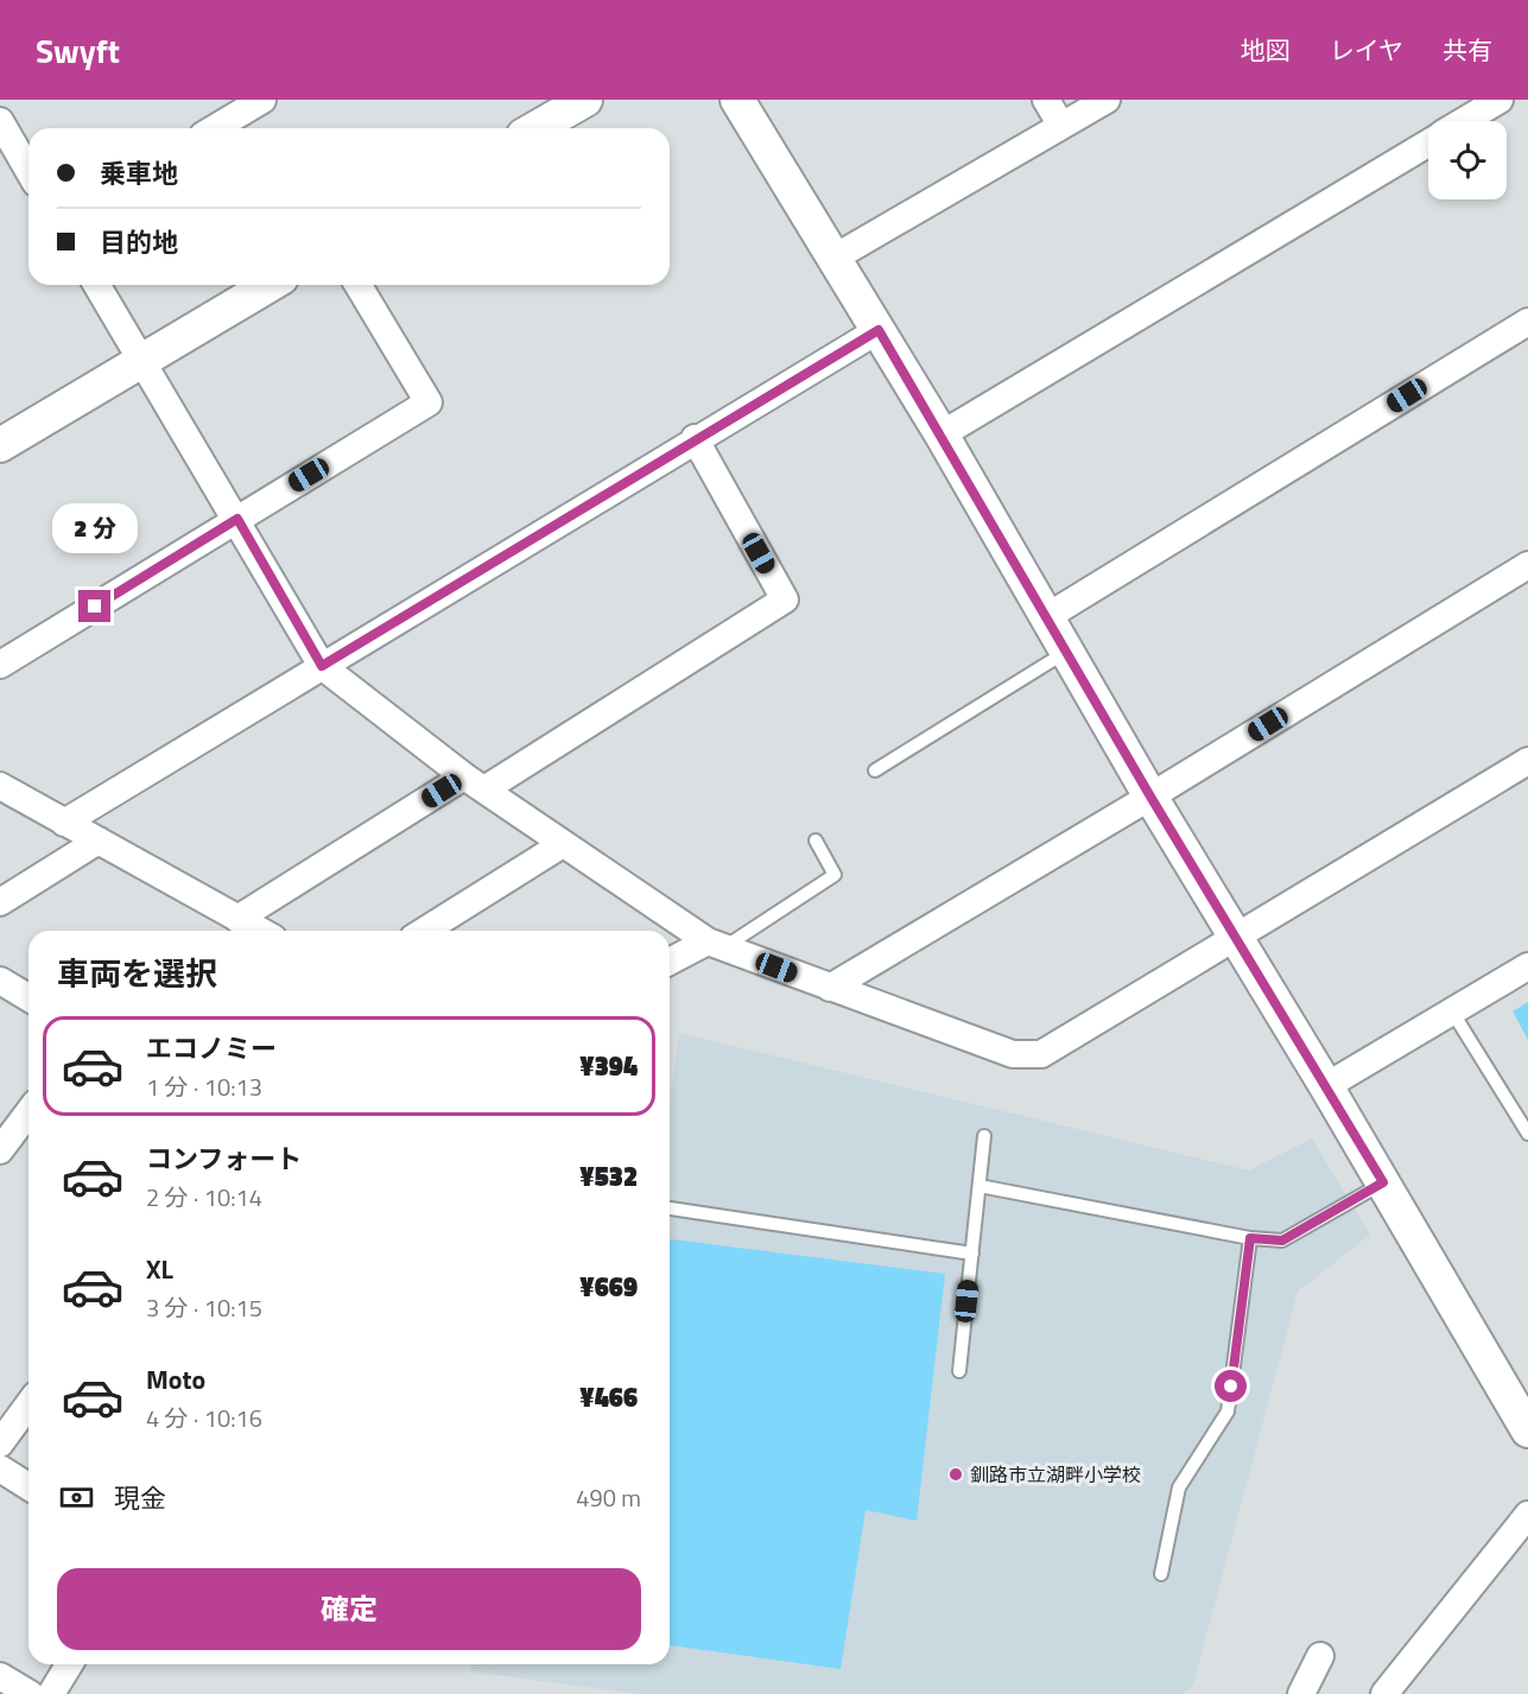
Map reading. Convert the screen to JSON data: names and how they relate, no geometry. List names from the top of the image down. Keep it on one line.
{"places":["釧路市立湖畔小学校"],"page":{"header":"Swyft","nav":["地図","レイヤ","共有"],"banner":["乗車地","目的地"],"bubble":"2 分","heading":"車両を選択","list":[{"name":"エコノミー","note":"1 分 · 10:13","value":"¥394"},{"name":"コンフォート","note":"2 分 · 10:14","value":"¥532"},{"name":"XL","note":"3 分 · 10:15","value":"¥669"},{"name":"Moto","note":"4 分 · 10:16","value":"¥466"}],"pay":["現金","490 m"],"buttons":"確定"}}
